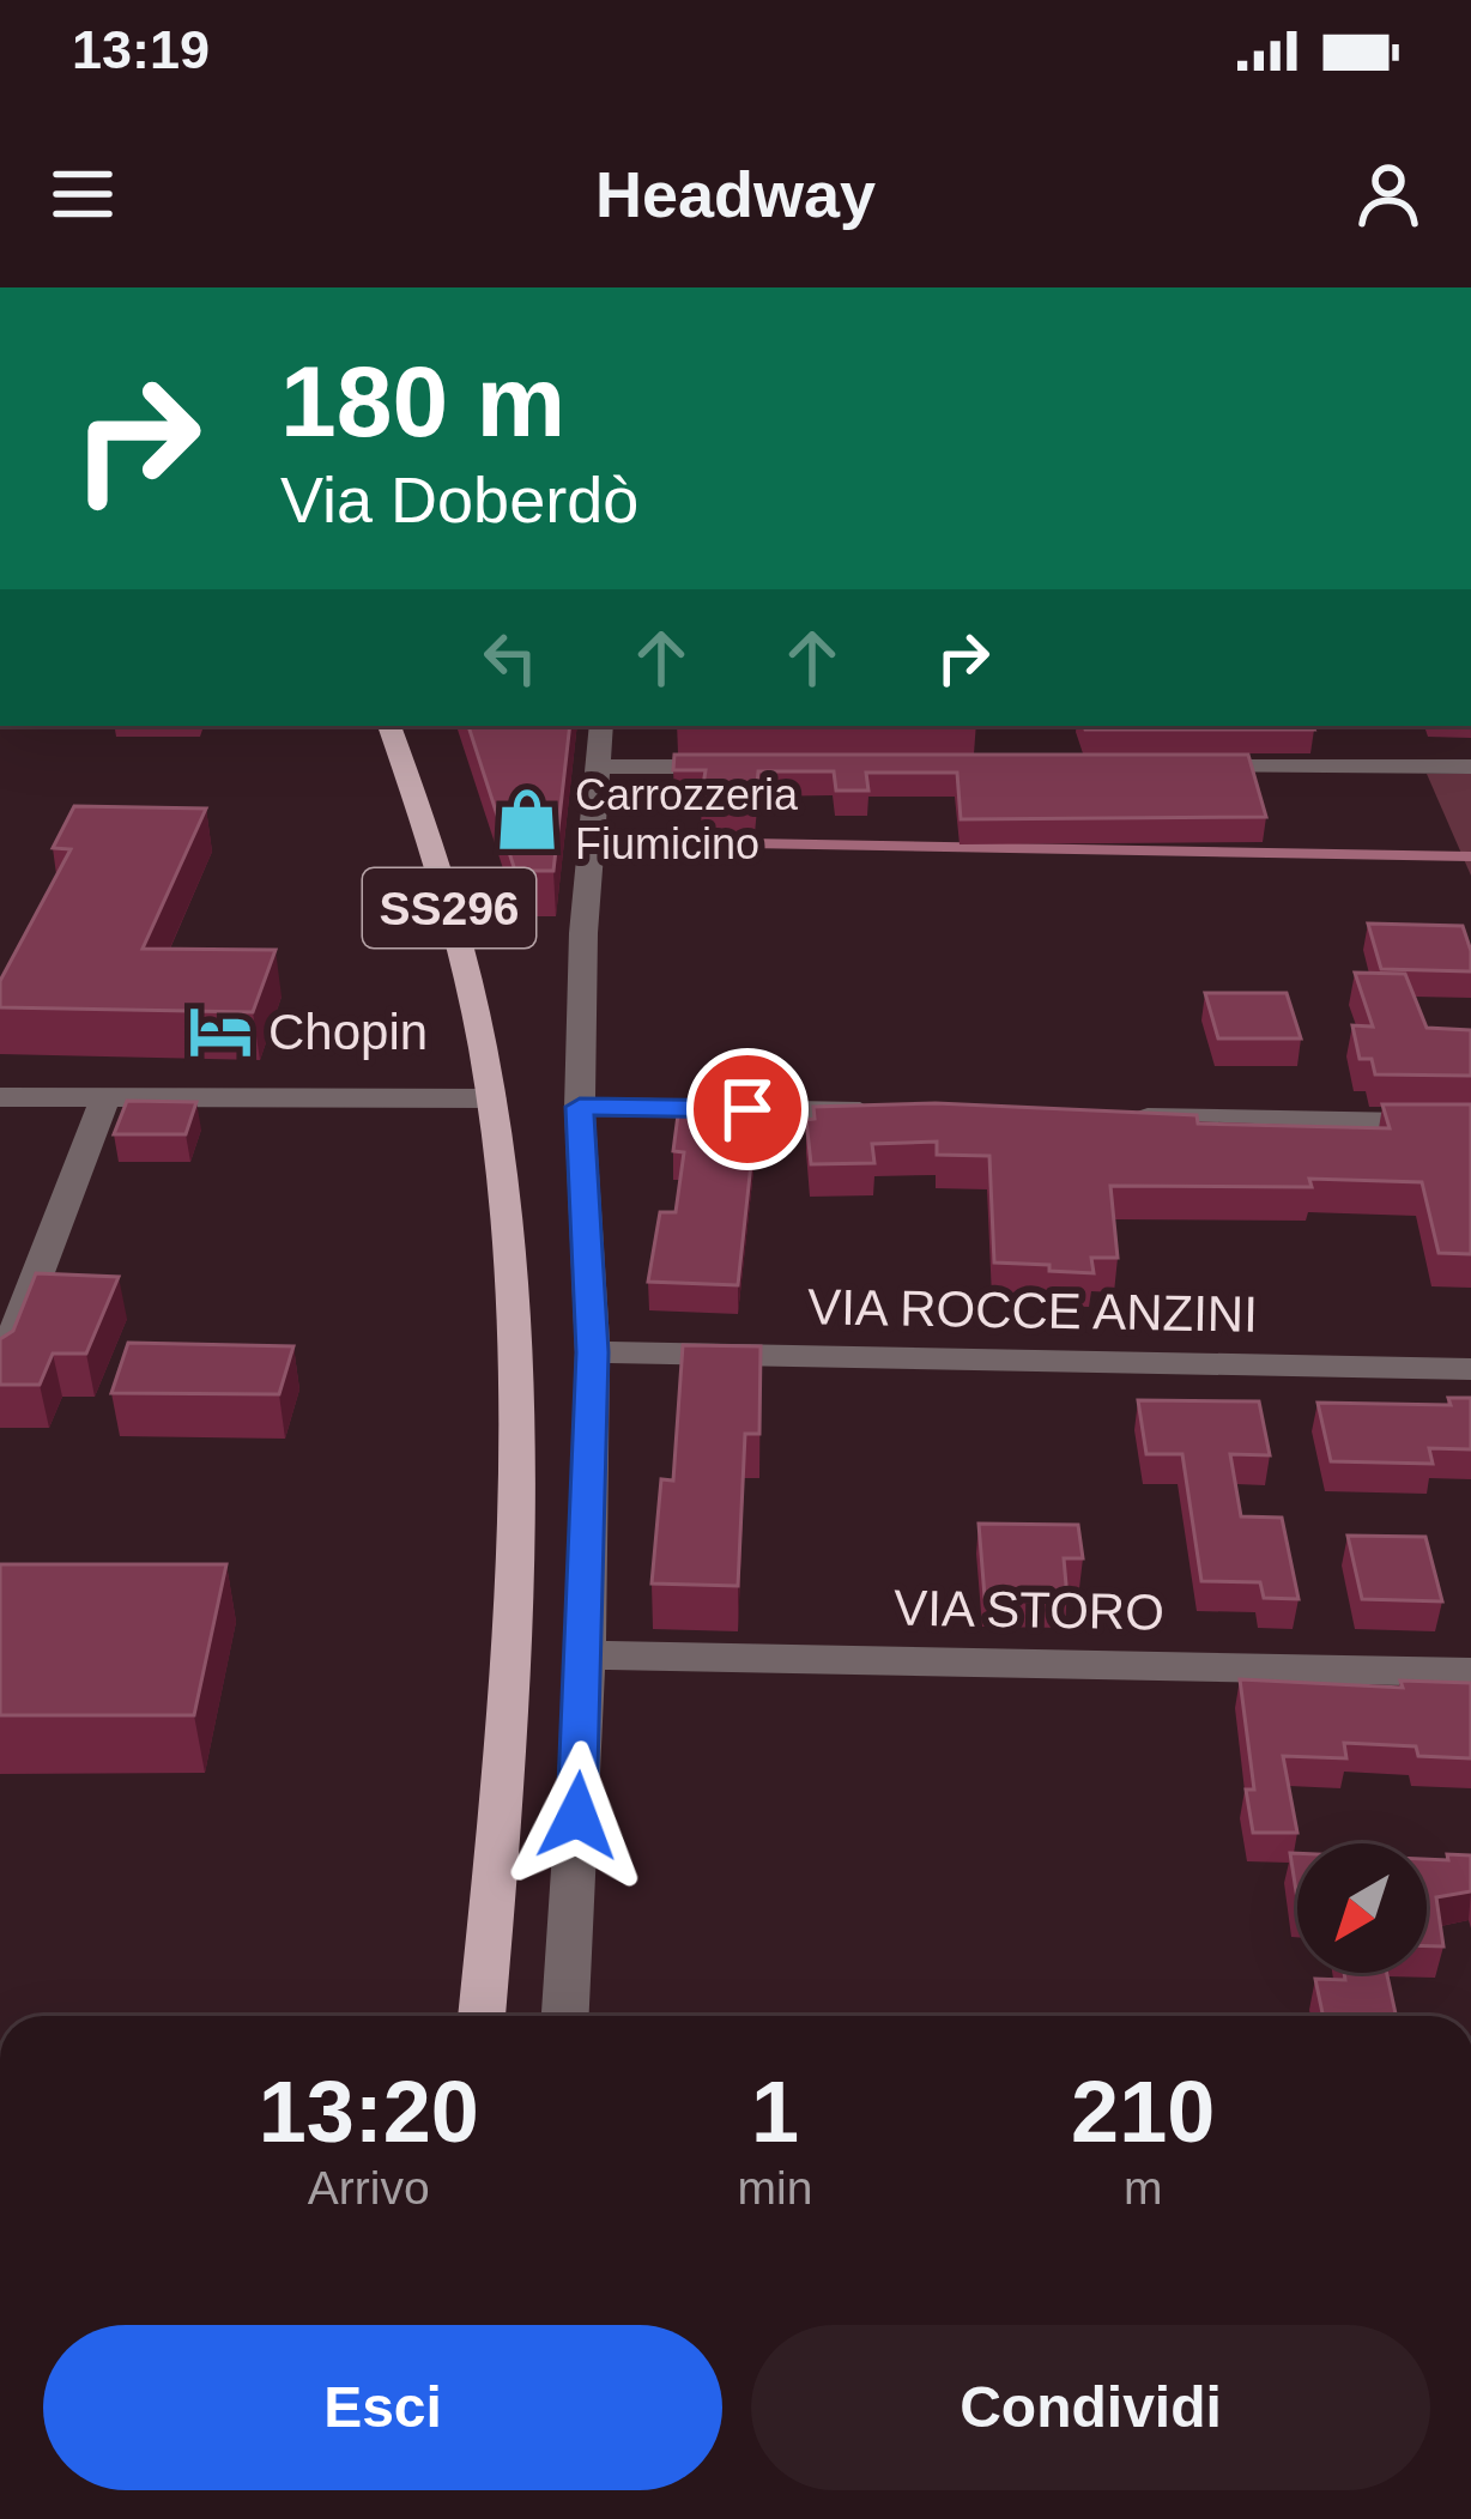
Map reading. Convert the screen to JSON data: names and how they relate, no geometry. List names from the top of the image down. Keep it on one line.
{"streets":{"main road":["SS296"],"street":["VIA ROCCE ANZINI","VIA STORO"]},"places":{"shop":["Carrozzeria Fiumicino"],"hotel":["Chopin"]},"north":"bottom left","page":{"status":"13:19","header":"Headway","turn":["180 m","Via Doberdò"],"eta":["13:20","Arrivo","1","min","210","m"],"buttons":["Esci","Condividi"]}}
